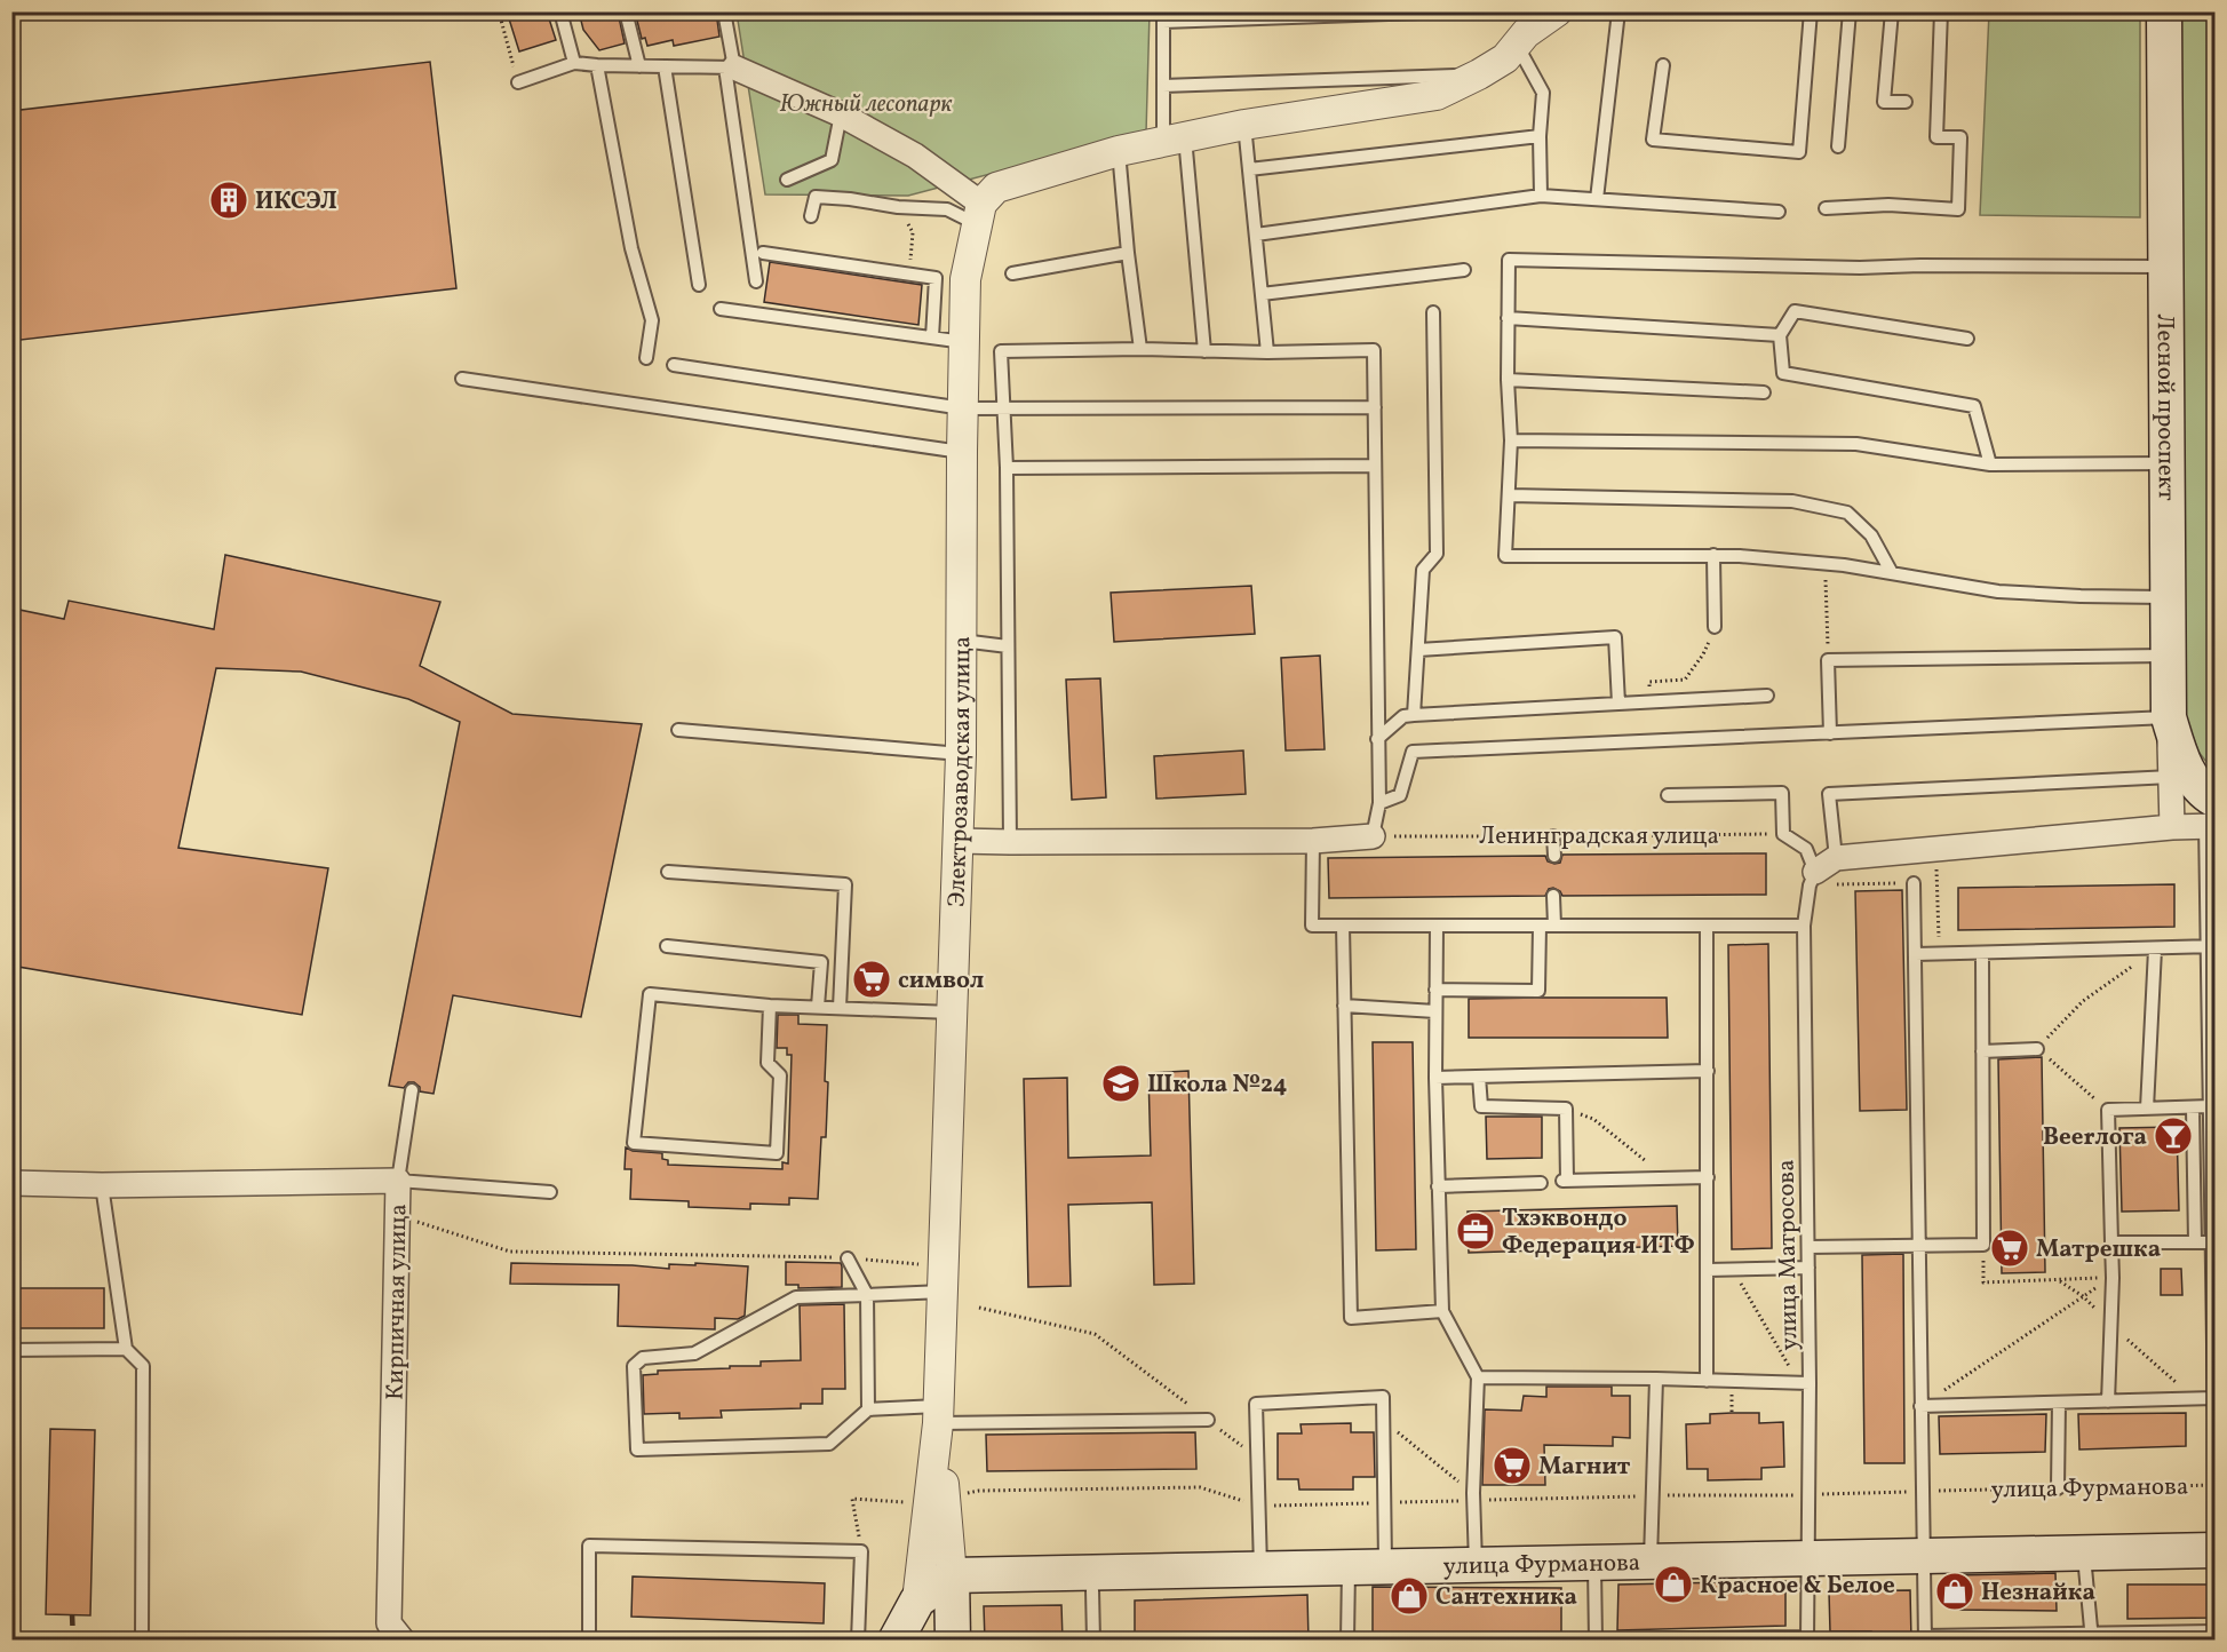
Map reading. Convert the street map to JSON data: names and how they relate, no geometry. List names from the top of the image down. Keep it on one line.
{"streets":{"main road":["Лесной проспект","Электрозаводская улица","улица Фурманова"],"street":["Кирпичная улица"],"lane":["улица Матросова"],"path":["Ленинградская улица"]},"crossings":[["Электрозаводская улица","улица Фурманова"],["улица Матросова","улица Фурманова"]],"parks":["Южный лесопарк"],"places":{"building":["ИКСЭЛ"],"supermarket":["символ","Матрешка","Магнит"],"school or university":["Школа №24"],"bar":["Beerлога"],"office":["Тхэквондо Федерация ИТФ"],"shop":["Красное & Белое","Незнайка","Сантехника"]}}
